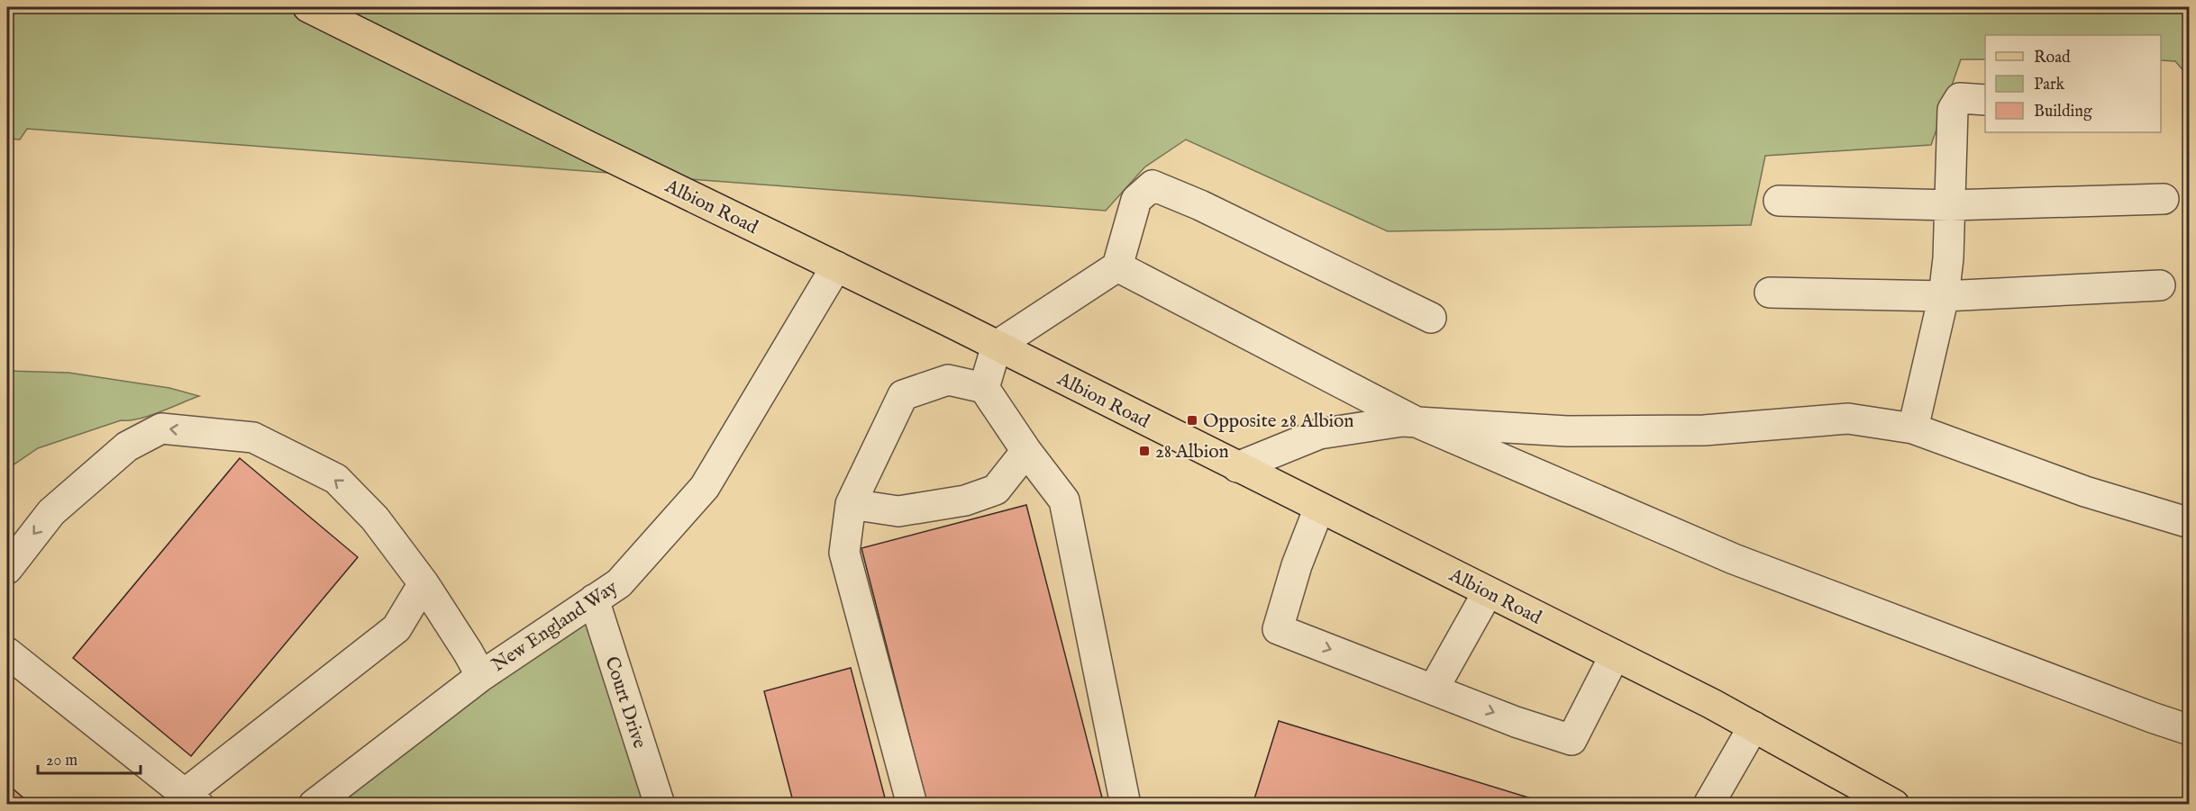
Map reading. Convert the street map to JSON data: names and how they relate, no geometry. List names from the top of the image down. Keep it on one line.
{"streets":{"main road":["Albion Road"],"street":["New England Way","Court Drive"]},"crossings":[["Albion Road","New England Way"],["New England Way","Court Drive"]],"places":{"transit":["Opposite 28 Albion","28 Albion"]},"legend":["Road","Park","Building"],"scale_bar":"20 m"}
